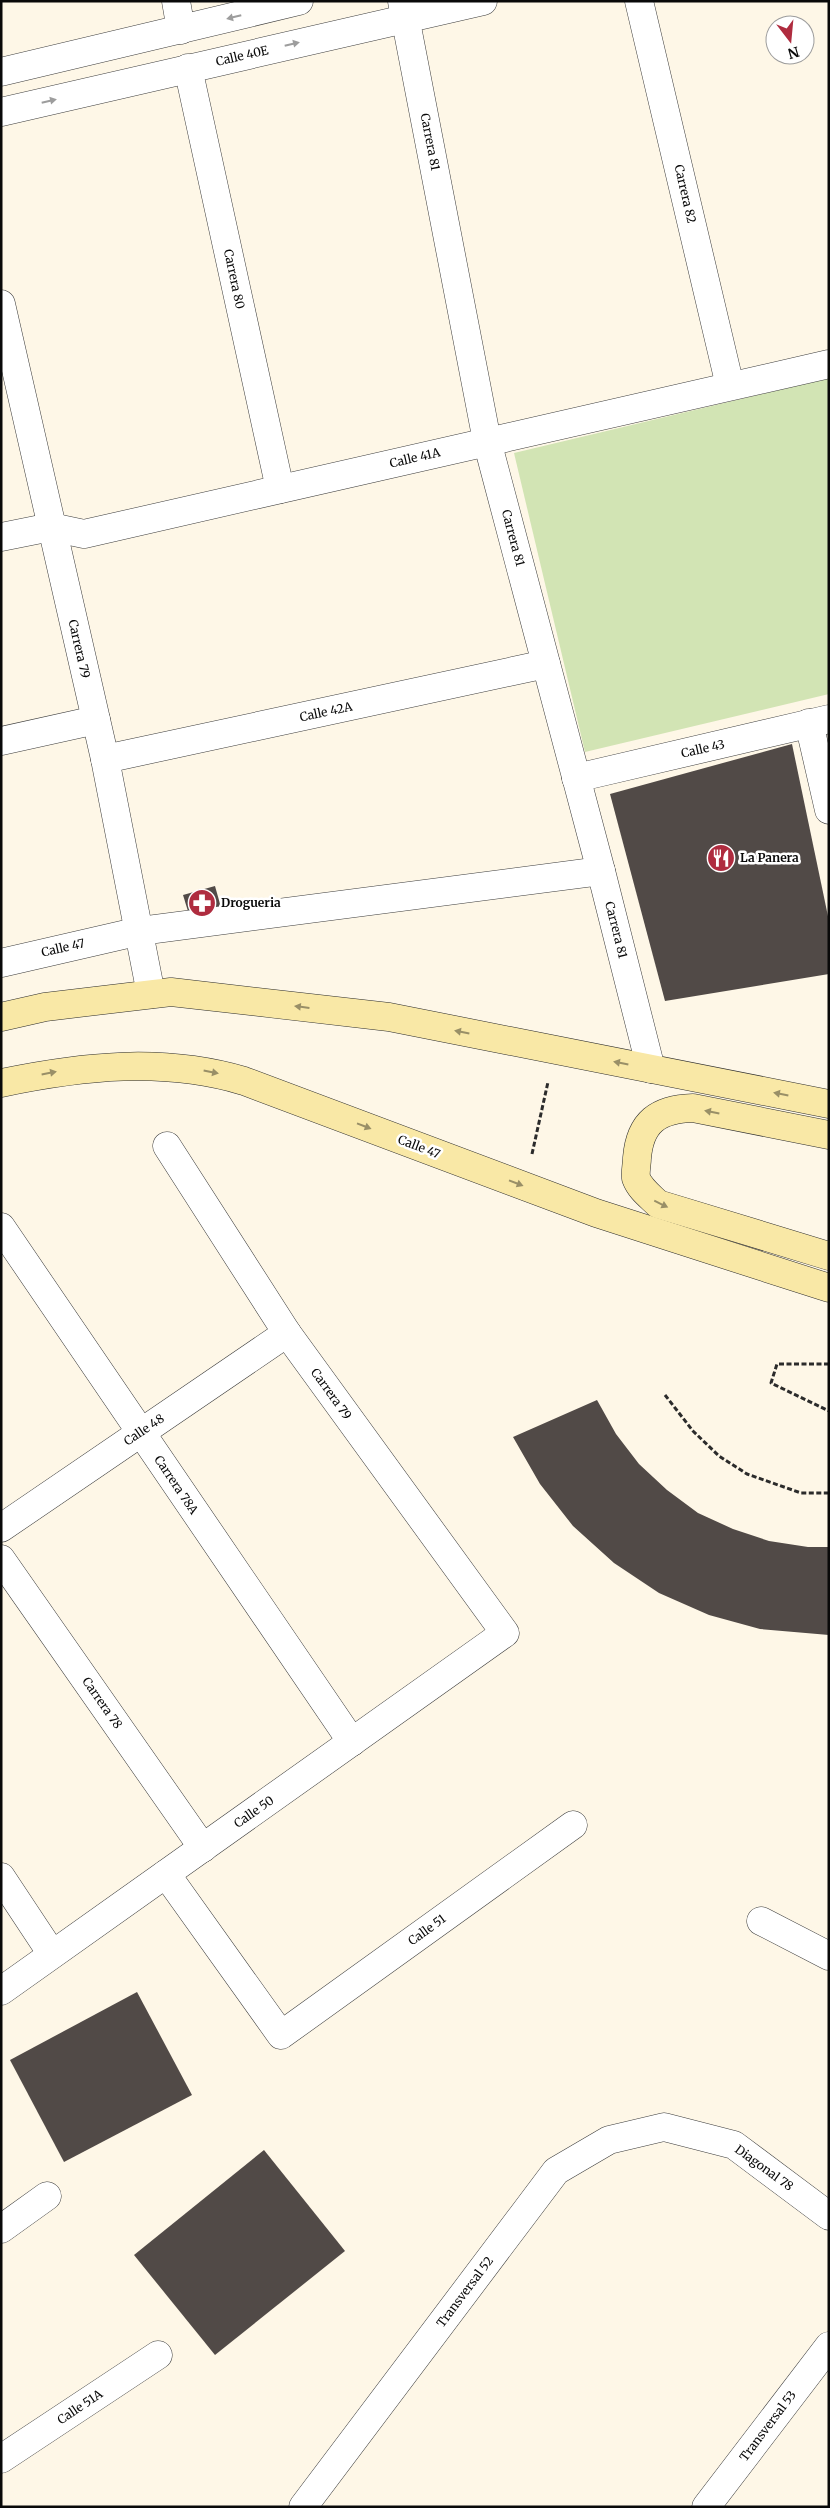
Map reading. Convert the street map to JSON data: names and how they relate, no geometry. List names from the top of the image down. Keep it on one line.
{"streets":{"main road":["Calle 47"],"street":["Calle 40E","Carrera 81","Carrera 82","Carrera 80","Calle 41A","Carrera 79","Calle 42A","Calle 43","Calle 48","Carrera 78A","Carrera 78","Calle 50","Calle 51","Diagonal 78","Transversal 52","Calle 51A","Transversal 53"]},"crossings":[["Calle 40E","Carrera 81"],["Calle 40E","Carrera 80"],["Carrera 81","Calle 41A"],["Carrera 81","Calle 42A"],["Carrera 81","Calle 43"],["Carrera 81","Calle 47"],["Carrera 82","Calle 41A"],["Carrera 80","Calle 41A"],["Calle 41A","Carrera 79"],["Carrera 79","Calle 42A"],["Carrera 79","Calle 47"],["Carrera 79","Calle 48"],["Carrera 79","Calle 50"],["Calle 48","Carrera 78A"],["Carrera 78A","Calle 50"],["Carrera 78","Calle 50"],["Calle 50","Calle 51"],["Diagonal 78","Transversal 52"]],"places":{"restaurant":["La Panera"],"pharmacy":["Drogueria"]},"north":"bottom"}
